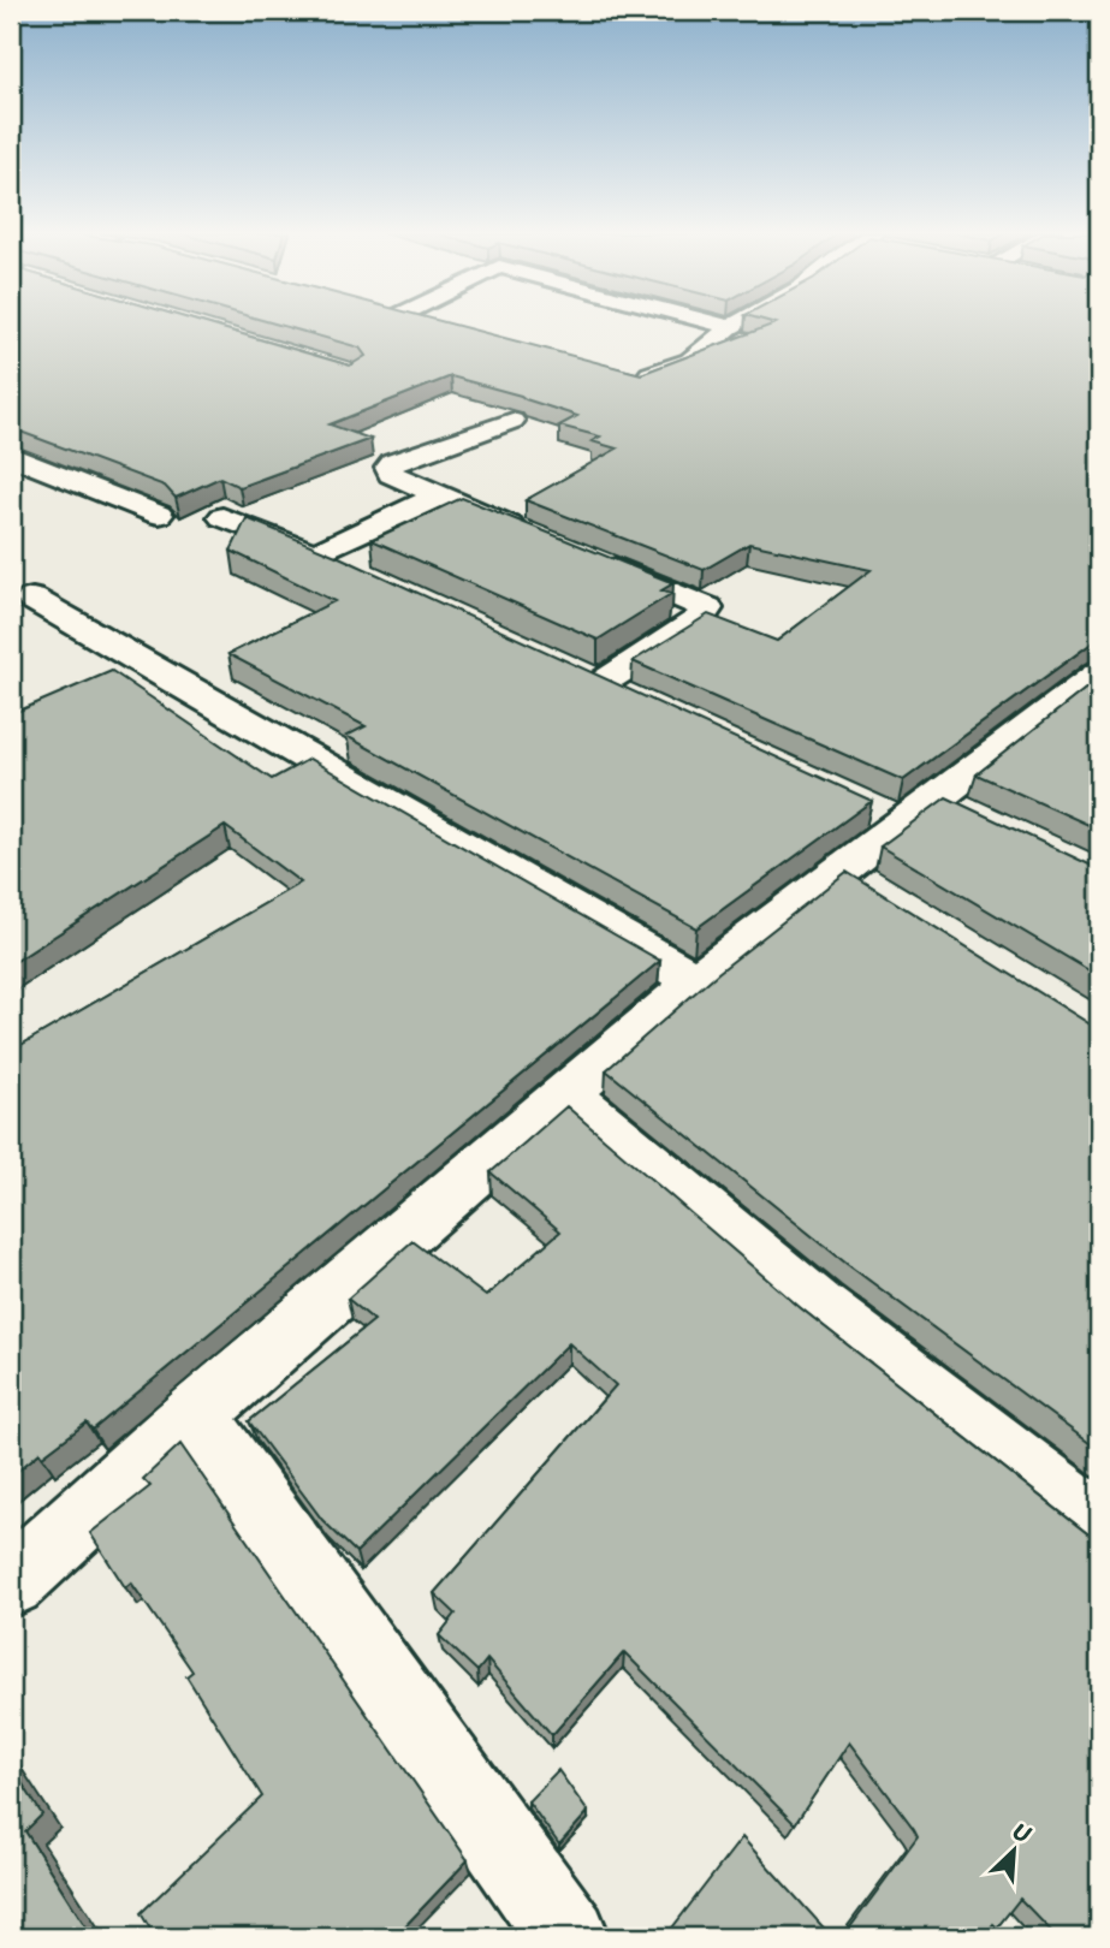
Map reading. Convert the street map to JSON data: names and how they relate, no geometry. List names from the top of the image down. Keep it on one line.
{"north":"top right"}
